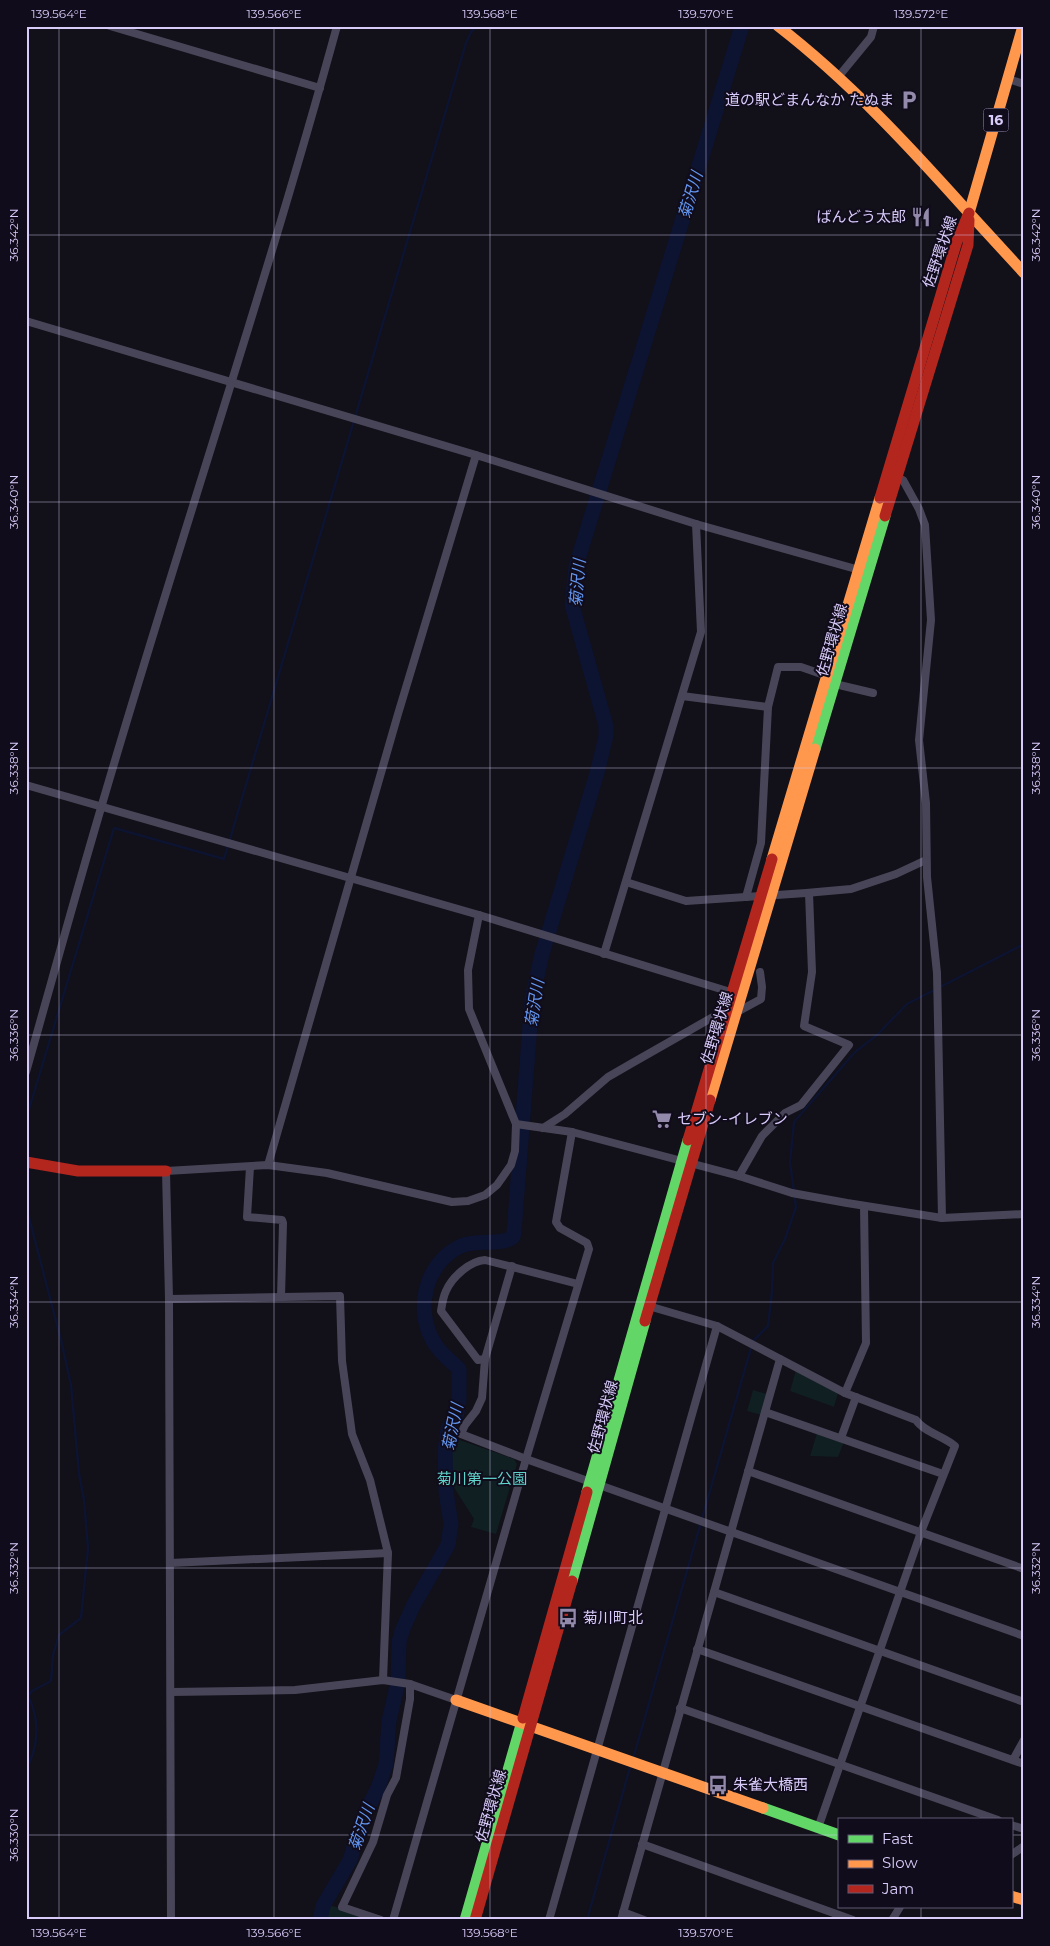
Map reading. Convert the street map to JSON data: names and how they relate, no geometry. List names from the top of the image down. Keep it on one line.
{"streets":{"main road":["16","佐野環状線"]},"crossings":[["16","佐野環状線"]],"water":["菊沢川"],"parks":["菊川第一公園"],"places":{"parking":["道の駅どまんなか たぬま"],"restaurant":["ばんどう太郎"],"supermarket":["セブン-イレブン"],"bus stop":["菊川町北","朱雀大橋西"]},"legend":["Fast","Slow","Jam"],"coordinates":["139.564°E","139.566°E","139.568°E","139.570°E","139.572°E","36.342°N","36.340°N","36.338°N","36.336°N","36.334°N","36.332°N","36.330°N"]}
